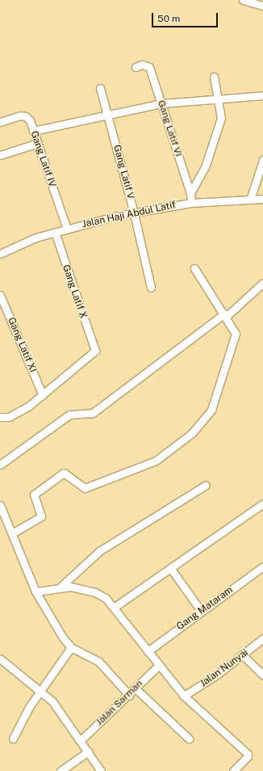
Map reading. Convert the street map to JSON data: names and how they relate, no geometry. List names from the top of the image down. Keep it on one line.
{"streets":{"street":["Gang Latif VI","Gang Latif IV","Gang Latif V","Jalan Haji Abdul Latif","Gang Latif X","Gang Latif XI","Gang Mataram","Jalan Nunyai","Jalan Sarman"]},"crossings":[["Gang Latif VI","Jalan Haji Abdul Latif"],["Gang Latif IV","Jalan Haji Abdul Latif"],["Gang Latif V","Jalan Haji Abdul Latif"],["Jalan Haji Abdul Latif","Gang Latif X"],["Gang Latif X","Gang Latif XI"]],"scale_bar":"50 m"}
